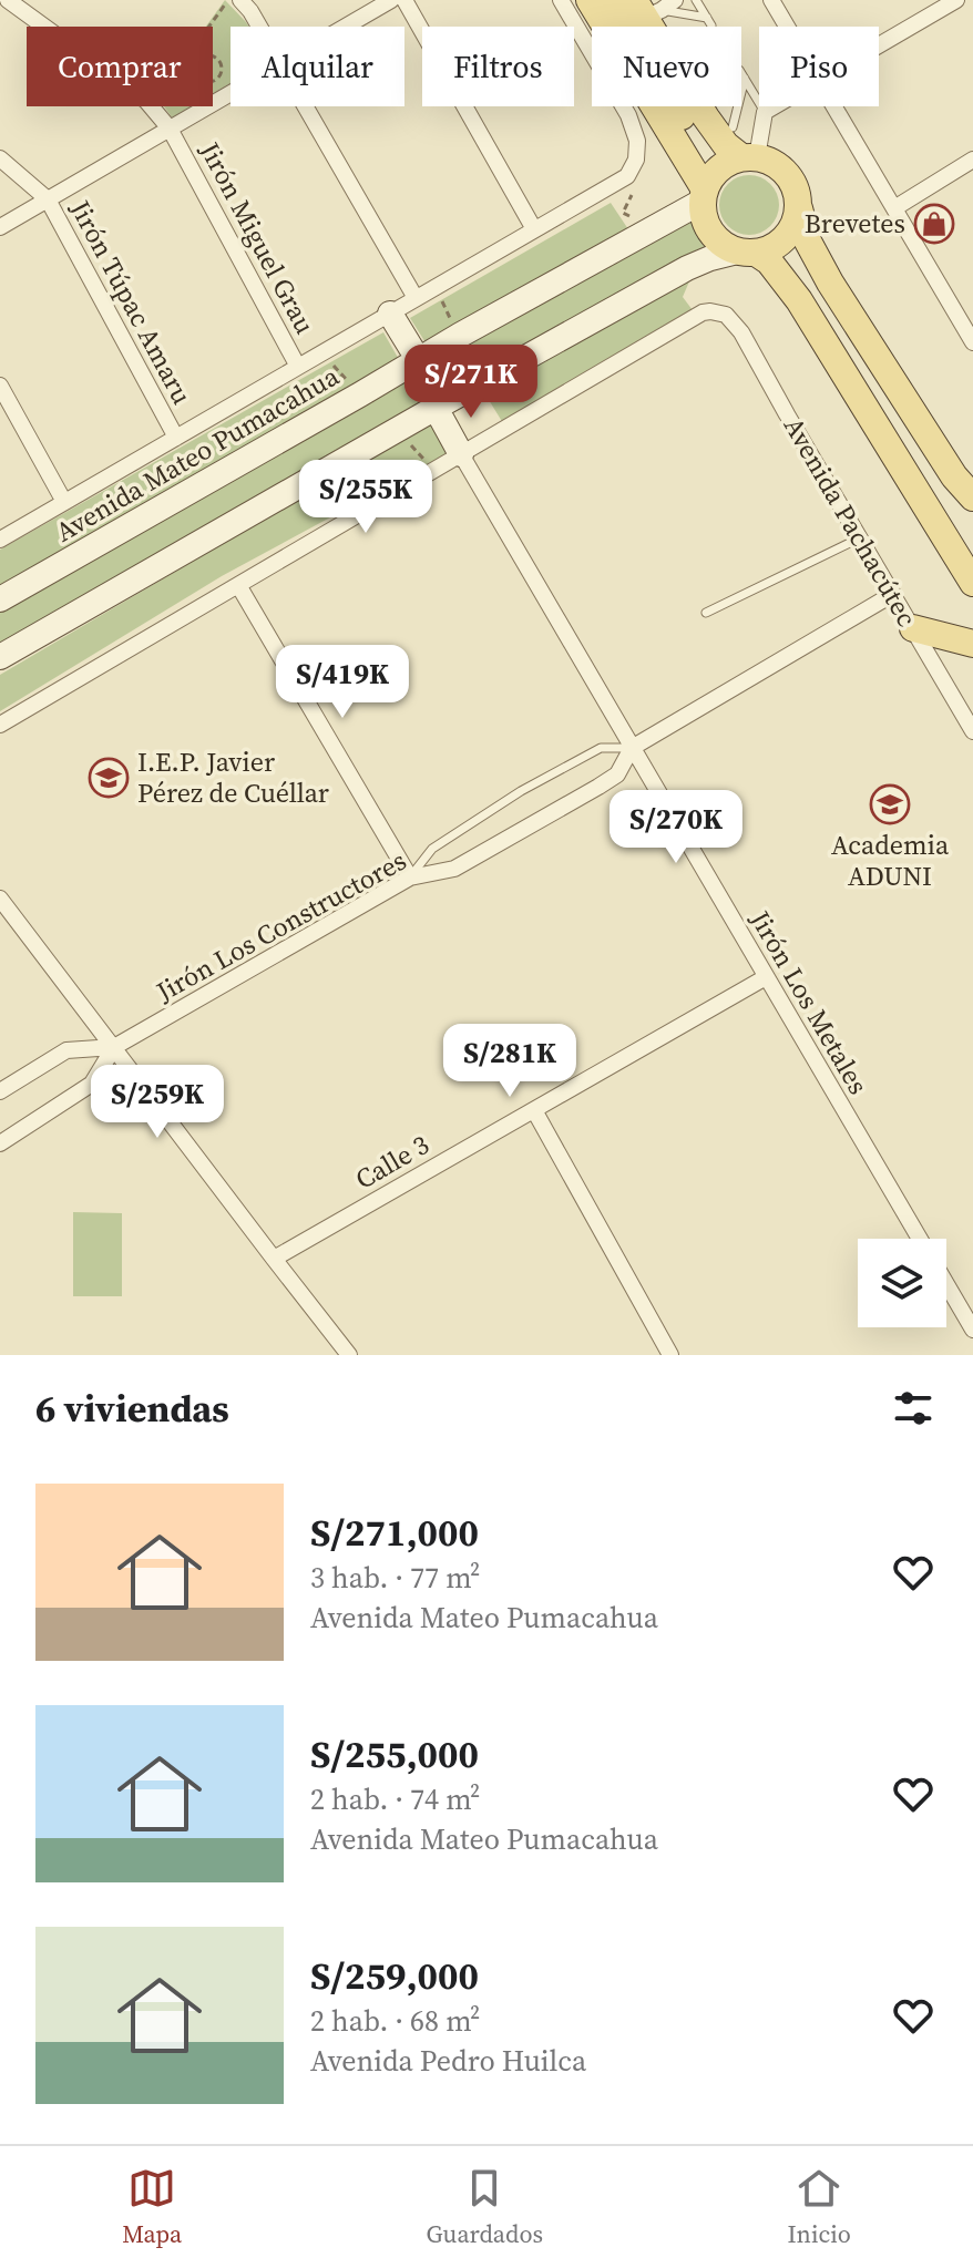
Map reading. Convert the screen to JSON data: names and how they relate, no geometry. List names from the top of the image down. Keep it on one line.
{"streets":{"main road":["Avenida Mateo Pumacahua"],"street":["Jirón Miguel Grau","Jirón Túpac Amaru","Avenida Pachacútec","Jirón Los Constructores","Jirón Los Metales","Calle 3"]},"crossings":[["Jirón Miguel Grau","Avenida Mateo Pumacahua"],["Jirón Túpac Amaru","Avenida Mateo Pumacahua"],["Avenida Pachacútec","Jirón Los Constructores"],["Avenida Pachacútec","Jirón Los Metales"],["Jirón Los Constructores","Jirón Los Metales"],["Jirón Los Metales","Calle 3"]],"places":{"shop":["Brevetes"],"school or university":["I.E.P. Javier Pérez de Cuéllar","Academia ADUNI"]},"page":{"chip":["Comprar","Alquilar","Filtros","Nuevo","Piso"],"price":["S/271K","S/255K","S/419K","S/270K","S/281K","S/259K"],"heading":"6 viviendas","list":[{"name":"S/271,000","note":"3 hab. · 77 m² · Avenida Mateo Pumacahua"},{"name":"S/255,000","note":"2 hab. · 74 m² · Avenida Mateo Pumacahua"},{"name":"S/259,000","note":"2 hab. · 68 m² · Avenida Pedro Huilca"}],"tabs":["Mapa","Guardados","Inicio"]}}
